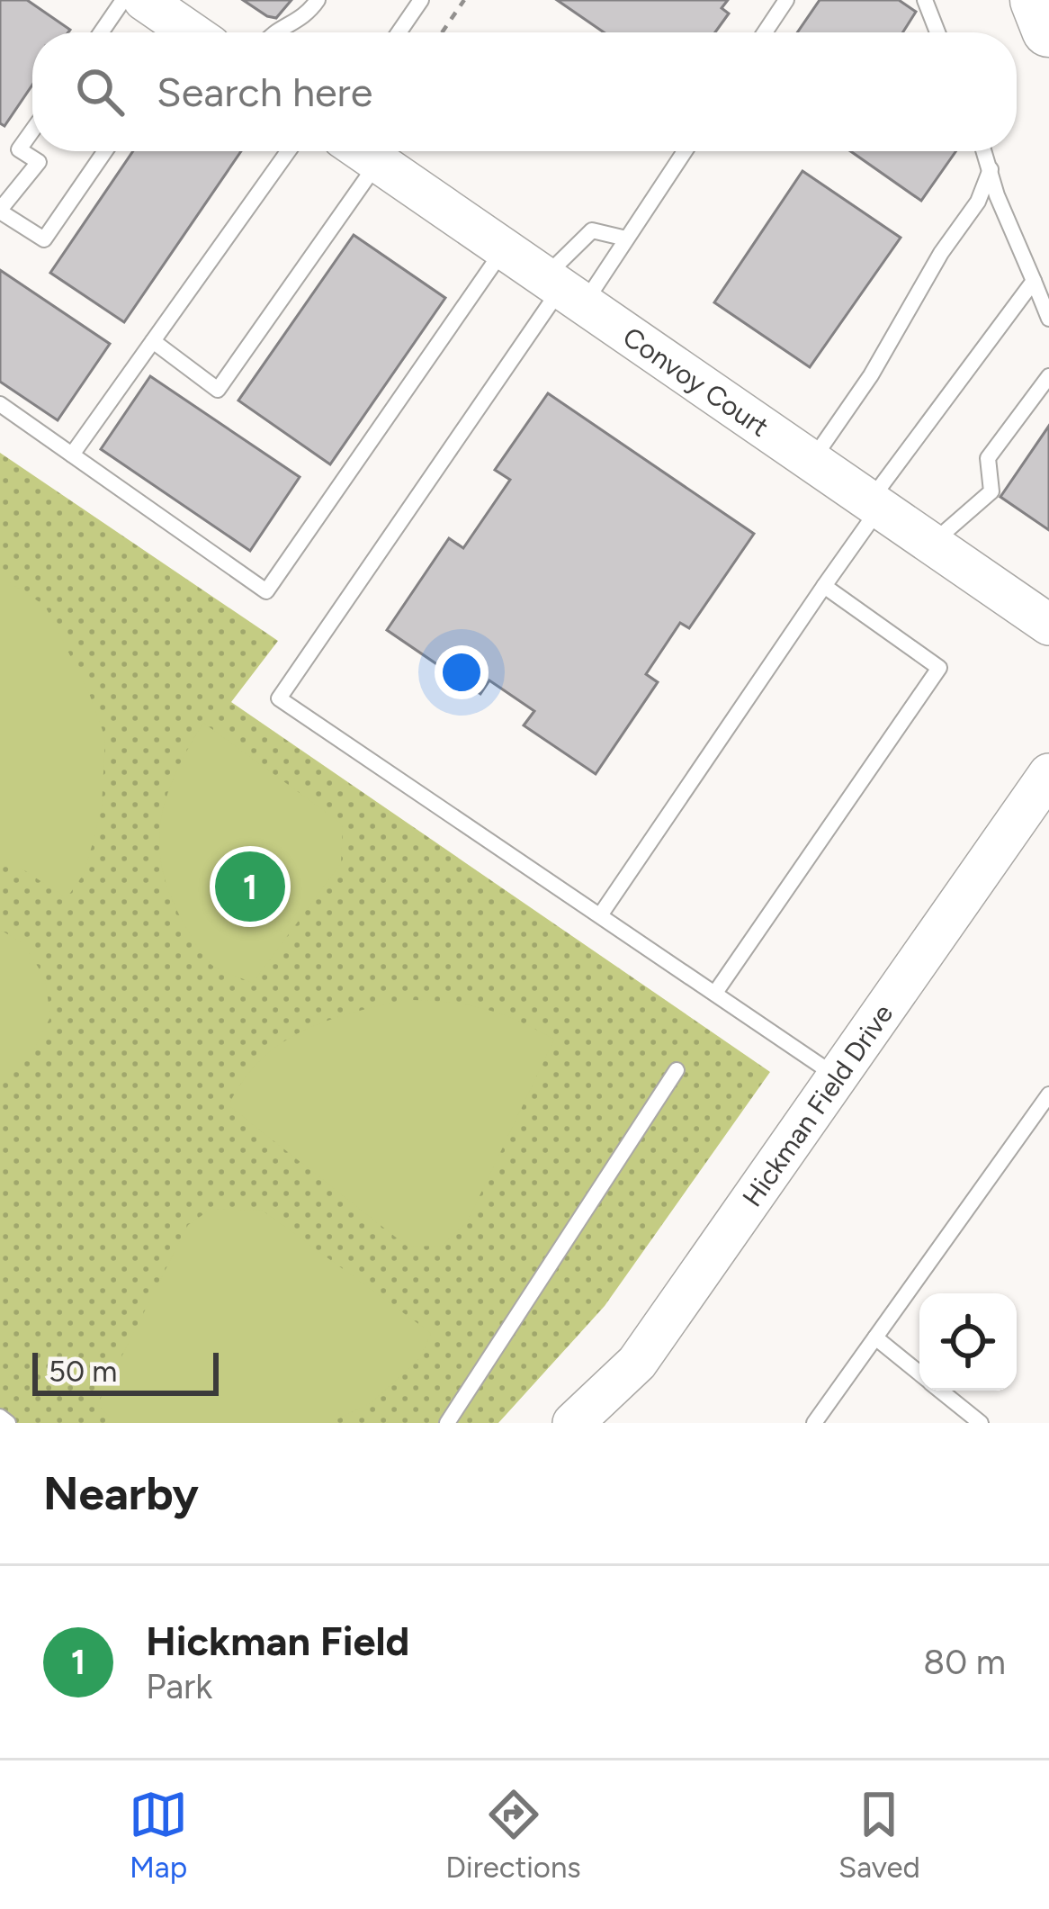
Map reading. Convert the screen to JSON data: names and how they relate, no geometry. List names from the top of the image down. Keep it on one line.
{"streets":{"street":["Convoy Court","Hickman Field Drive"]},"scale_bar":"50 m","page":{"search":"Search here","pins":"1","scale":"50 m","heading":"Nearby","list":[{"mark":"1","name":"Hickman Field","note":"Park","value":"80 m"}],"nav":["Map","Directions","Saved"]}}
